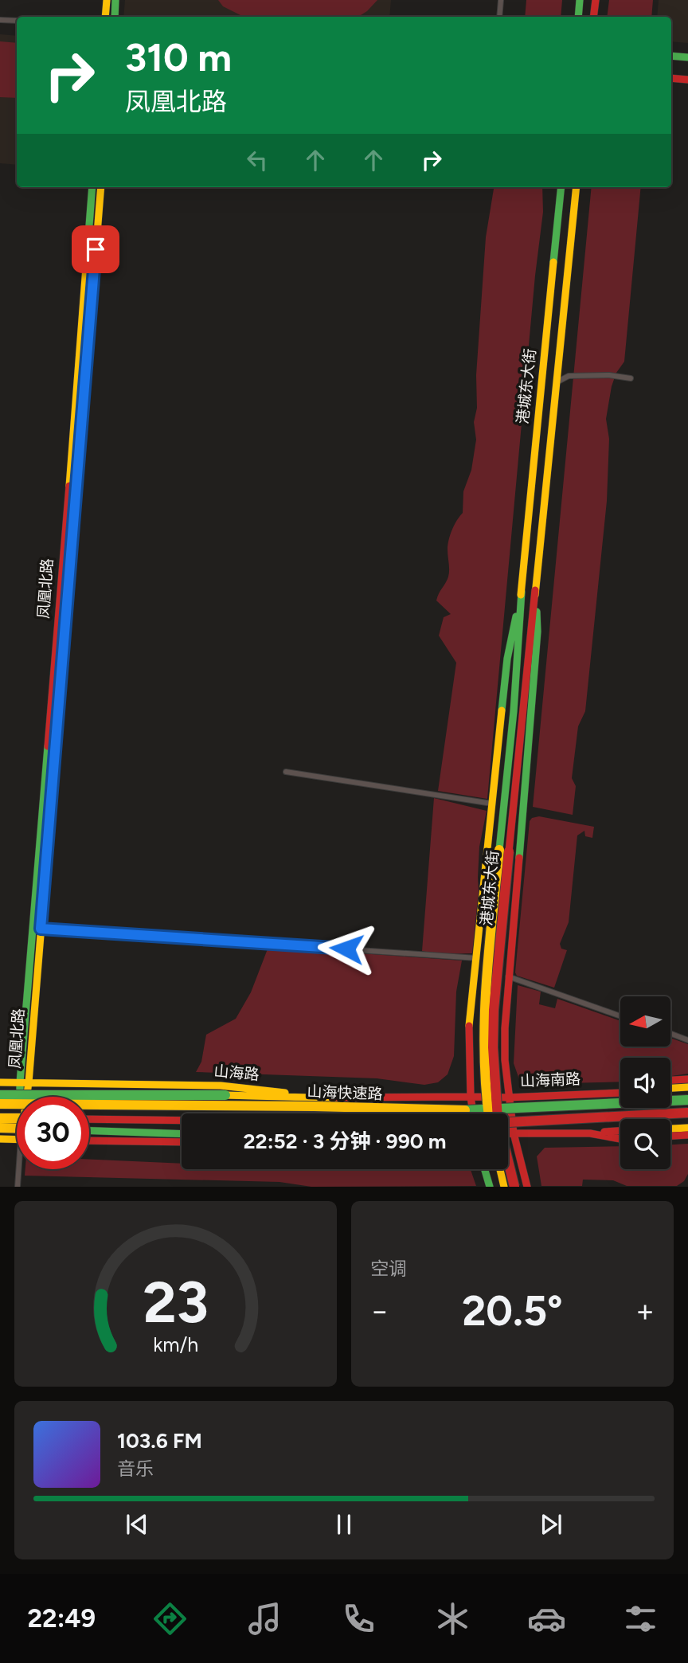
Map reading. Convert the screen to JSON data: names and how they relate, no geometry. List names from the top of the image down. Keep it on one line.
{"streets":{"main road":["港城东大街","凤凰北路","山海路","山海南路","山海快速路"]},"crossings":[["港城东大街","山海路"],["港城东大街","山海南路"],["凤凰北路","山海路"],["山海路","山海南路"]],"north":"left","page":{"turn":["310 m","凤凰北路"],"limit":"30","trip":"22:52 · 3 分钟 · 990 m","tile":"空调","heat":["−","20.5°","+"],"song":["103.6 FM","音乐"],"tabs":"22:49","gauge":["23","km/h"]}}
